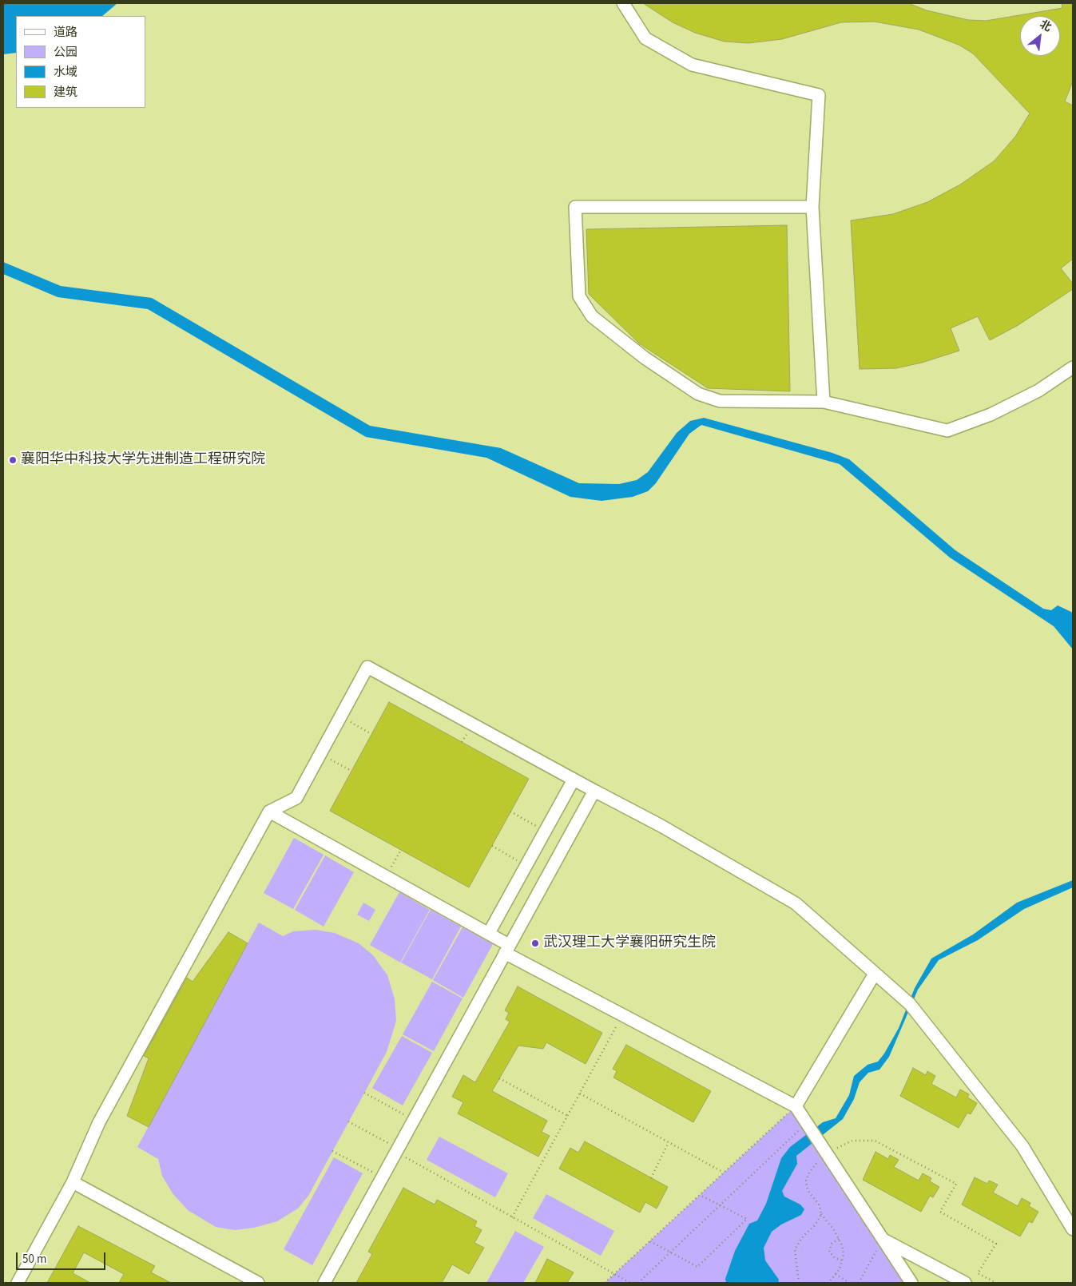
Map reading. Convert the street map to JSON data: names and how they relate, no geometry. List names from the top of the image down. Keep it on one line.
{"places":["襄阳华中科技大学先进制造工程研究院","武汉理工大学襄阳研究生院"],"legend":["道路","公园","水域","建筑"],"scale_bar":"50 m","north":"top right"}
